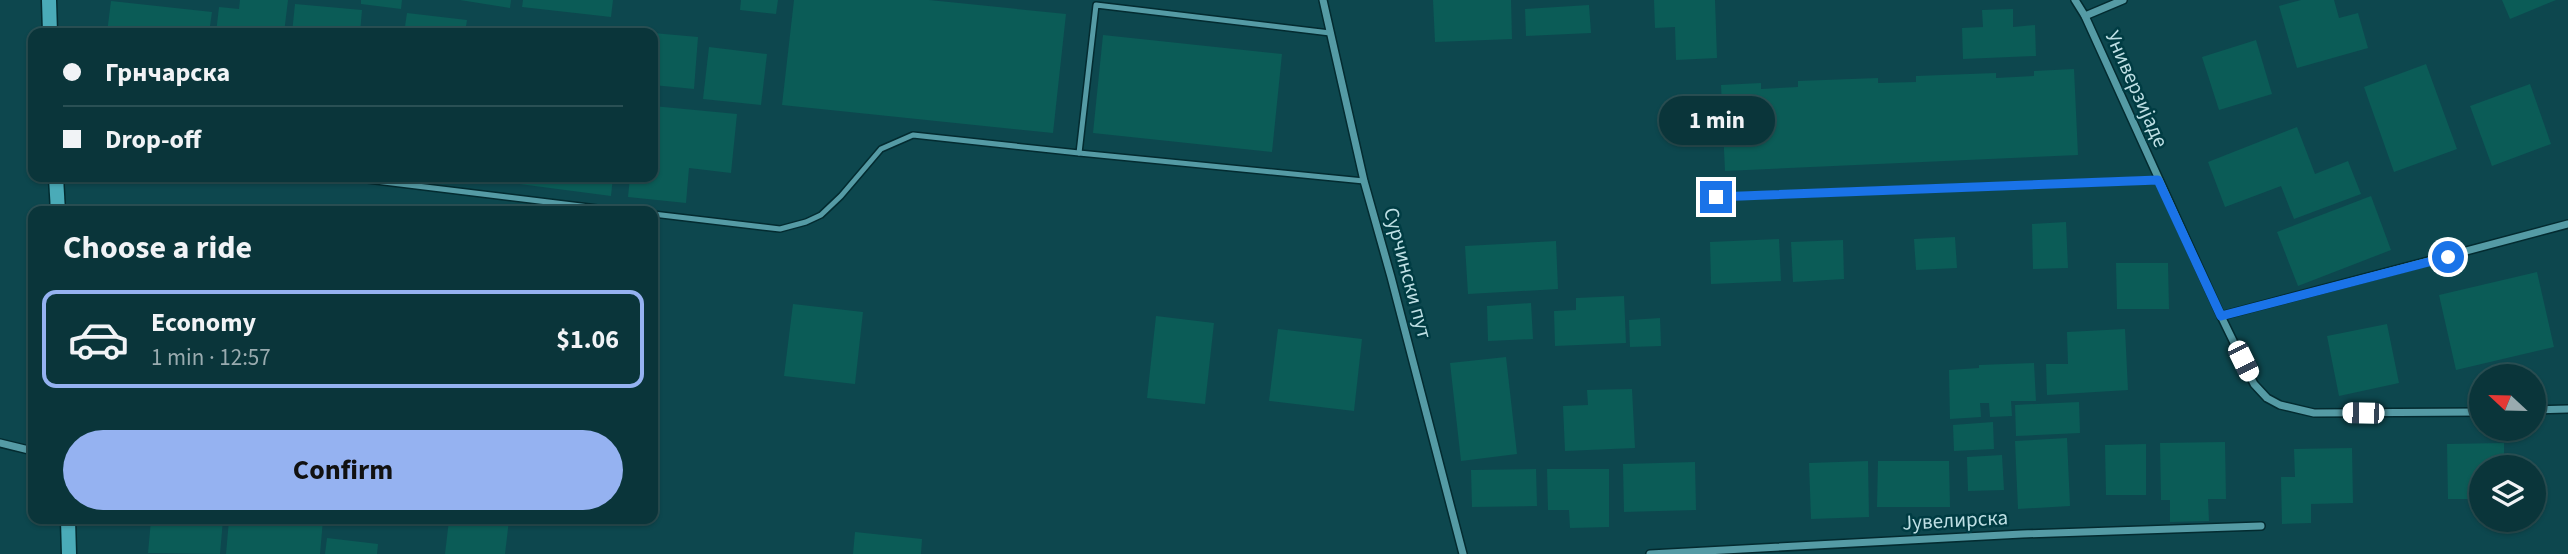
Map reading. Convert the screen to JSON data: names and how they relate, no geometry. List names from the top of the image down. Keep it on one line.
{"streets":{"street":["Универзијаде","Сурчински пут","Јувелирска"]},"north":"left","page":{"banner":["Грнчарска","Drop-off"],"bubble":"1 min","heading":"Choose a ride","list":[{"name":"Economy","note":"1 min · 12:57","value":"$1.06"}],"buttons":"Confirm"}}
